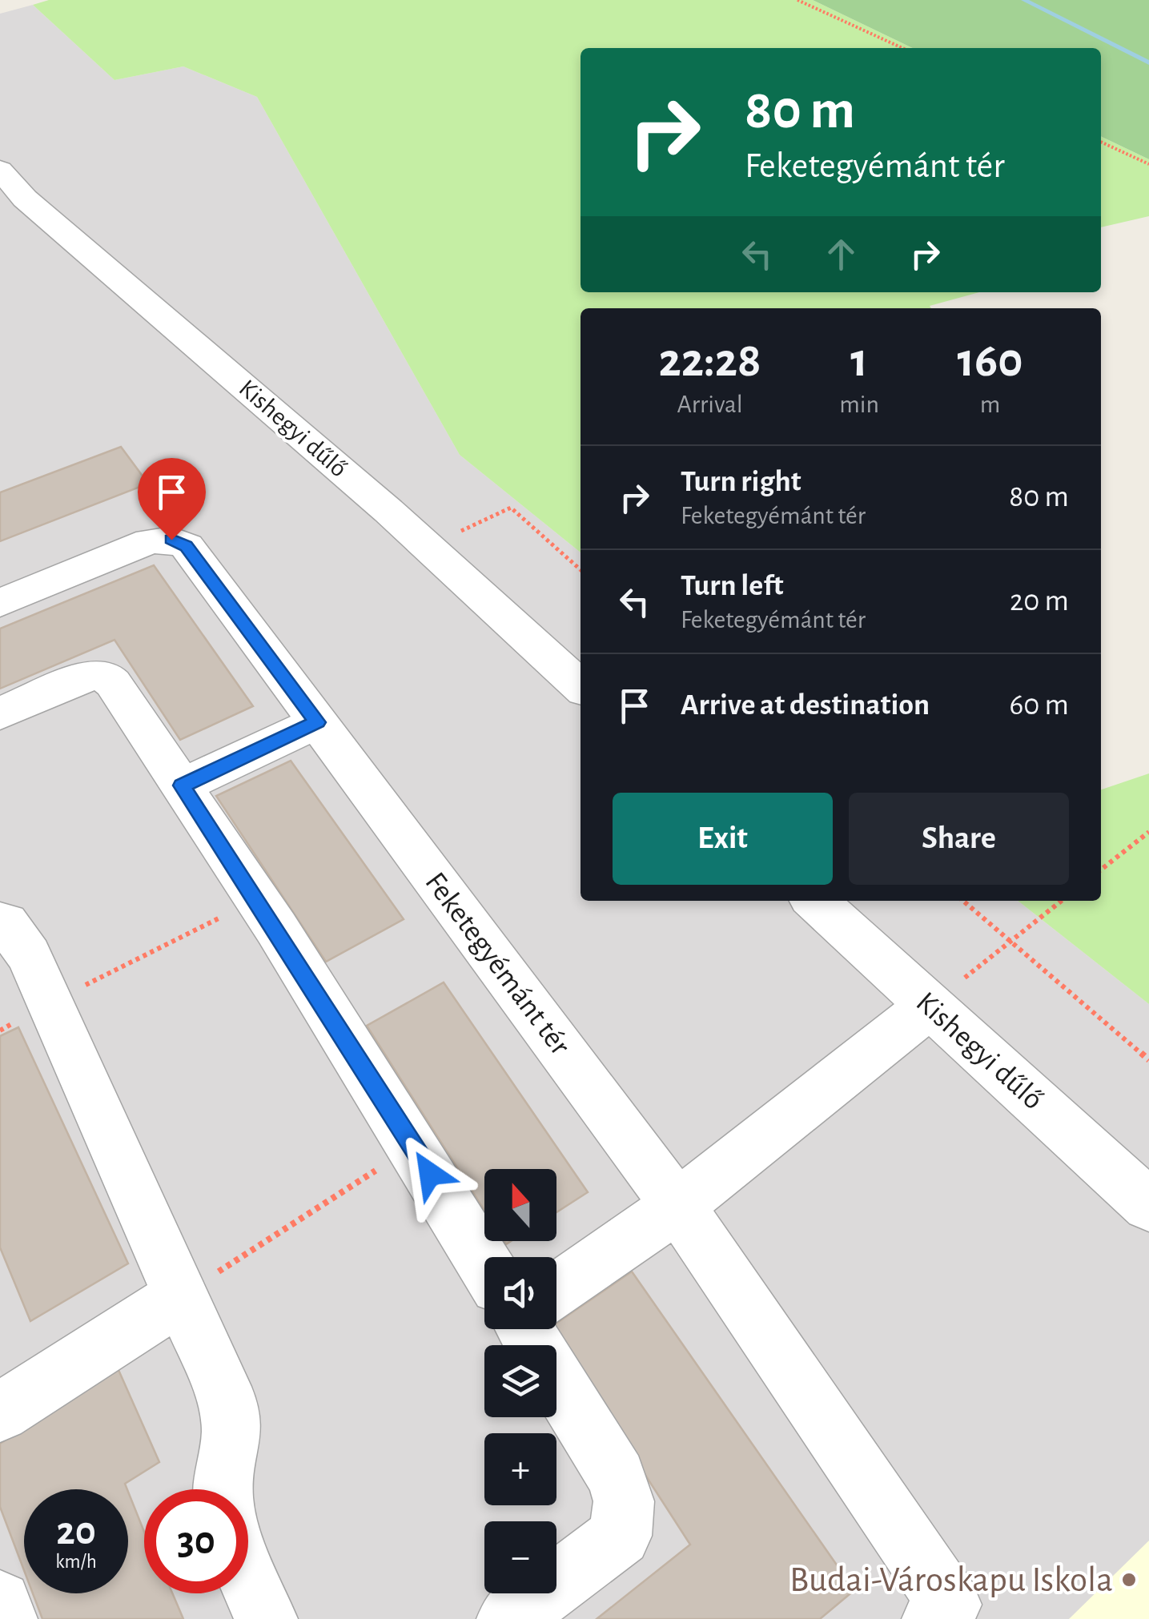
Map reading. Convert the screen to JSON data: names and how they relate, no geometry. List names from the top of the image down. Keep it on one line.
{"streets":{"street":["Kishegyi dűlő","Feketegyémánt tér"]},"places":["Budai-Városkapu Iskola"],"north":"top","page":{"turn":["80 m","Feketegyémánt tér"],"eta":["22:28","Arrival","1","min","160","m"],"list":[{"name":"Turn right","note":"Feketegyémánt tér","value":"80 m"},{"name":"Turn left","note":"Feketegyémánt tér","value":"20 m"},{"name":"Arrive at destination","value":"60 m"}],"buttons":["Exit","Share"],"map_buttons":["+","−"],"speed":"20 km/h","limit":"30"}}
